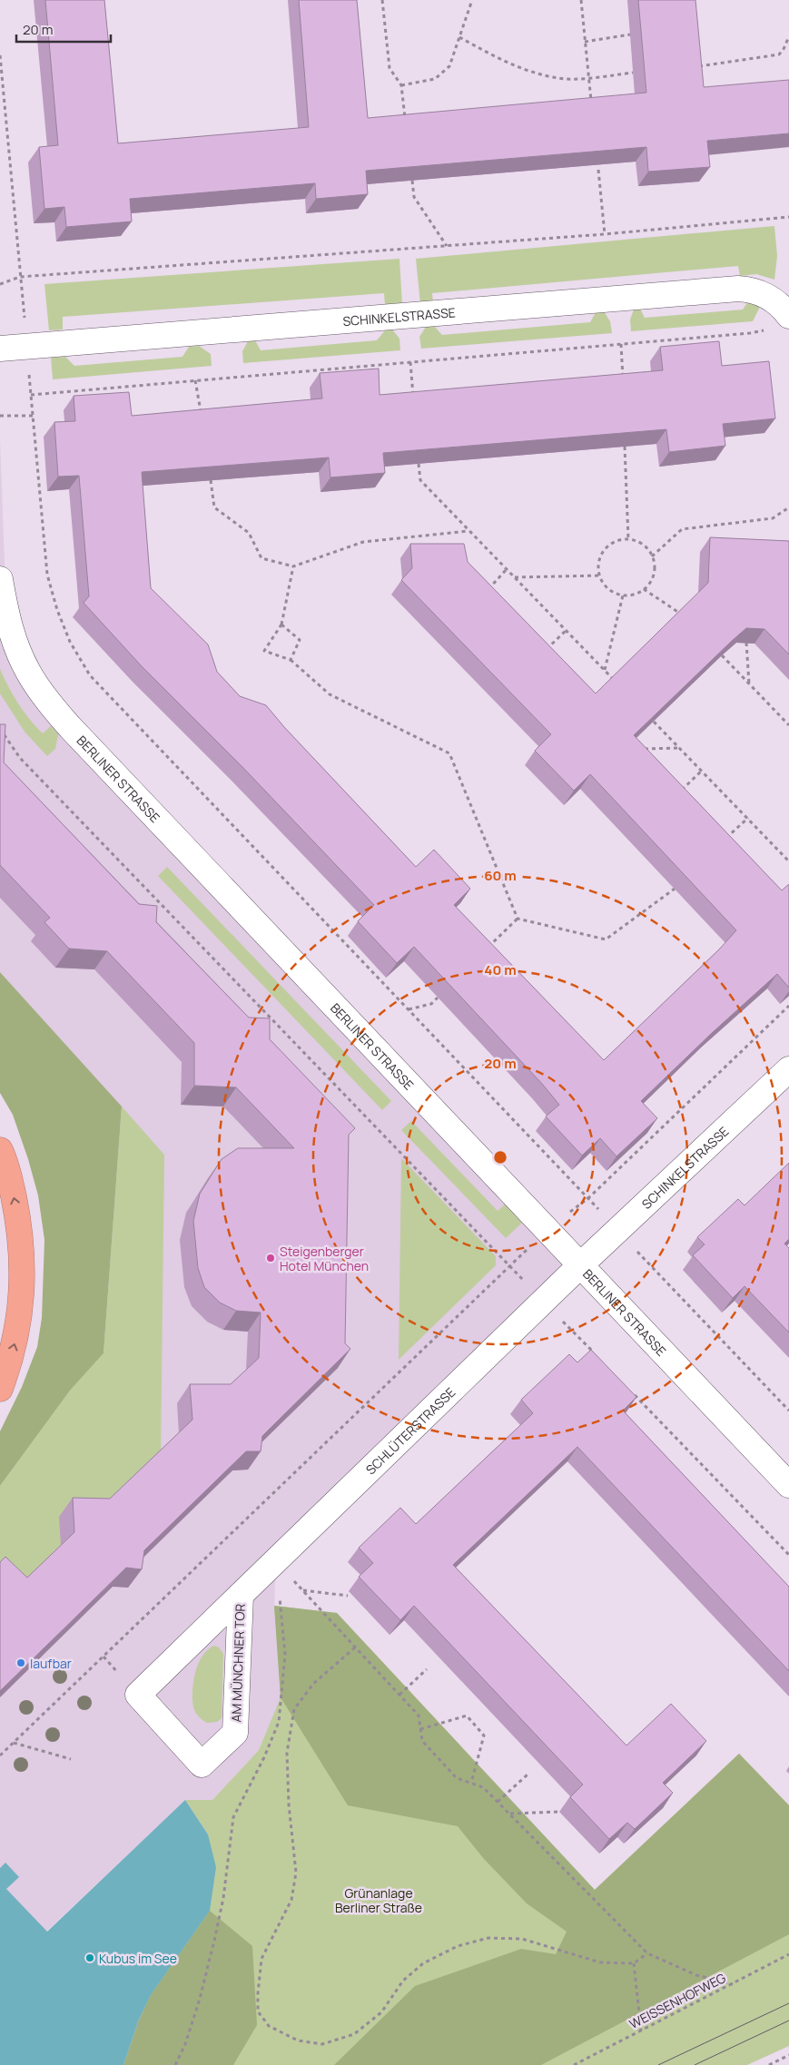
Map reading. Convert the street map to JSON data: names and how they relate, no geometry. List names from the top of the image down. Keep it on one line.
{"streets":{"street":["SCHINKELSTRASSE","BERLINER STRASSE","SCHLÜTERSTRASSE","AM MÜNCHNER TOR"],"path":["WEISSENHOFWEG"]},"crossings":[["SCHINKELSTRASSE","BERLINER STRASSE"],["SCHINKELSTRASSE","SCHLÜTERSTRASSE"],["BERLINER STRASSE","SCHLÜTERSTRASSE"],["SCHLÜTERSTRASSE","AM MÜNCHNER TOR"]],"parks":["Grünanlage Berliner Straße"],"places":["Steigenberger Hotel München","laufbar","Kubus im See"],"scale_bar":"20 m","rings":["60 m","40 m","20 m"]}
